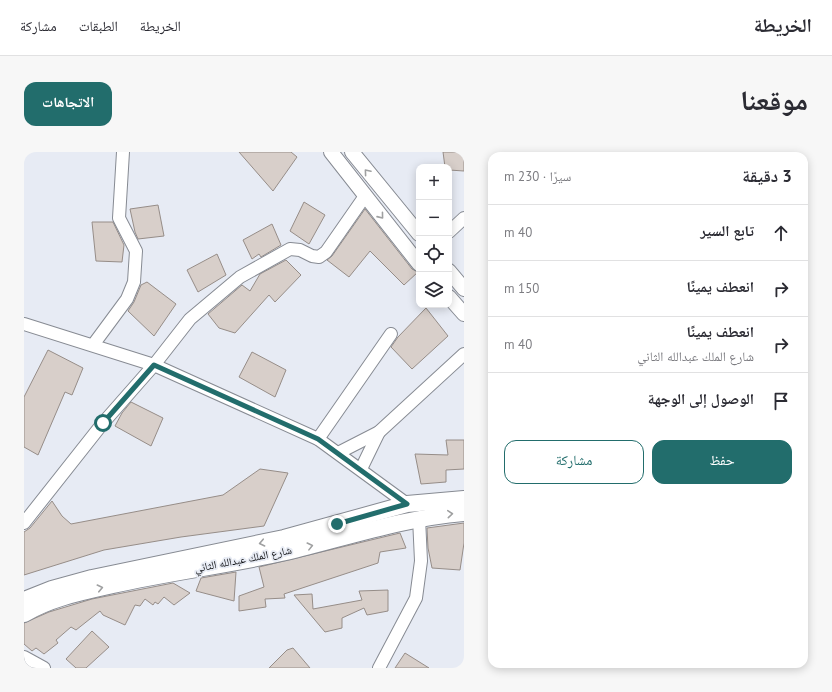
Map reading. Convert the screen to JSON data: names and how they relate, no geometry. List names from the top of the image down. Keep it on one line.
{"streets":{"main road":["شارع الملك عبدالله الثاني"]},"page":{"header":"الخريطة","nav":["الخريطة","الطبقات","مشاركة"],"title":"موقعنا","buttons":["الاتجاهات",["حفظ","مشاركة"]],"heading":["3 دقيقة","سيرًا · 230 m"],"map_buttons":["+","−"],"list":[["تابع السير","40 m"],["انعطف يمينًا","150 m"],["انعطف يمينًا","شارع الملك عبدالله الثاني","40 m"],"الوصول إلى الوجهة"]}}
